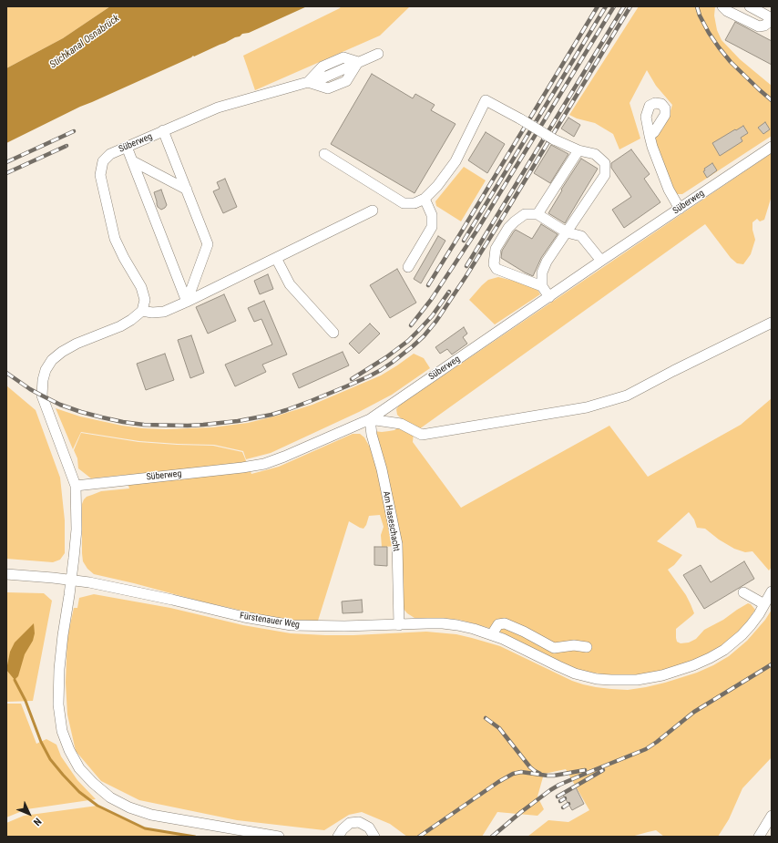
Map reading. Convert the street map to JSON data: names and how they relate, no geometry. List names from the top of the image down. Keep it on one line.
{"streets":{"street":["Süberweg","Am Haseschacht","Fürstenauer Weg"]},"crossings":[["Süberweg","Am Haseschacht"],["Am Haseschacht","Fürstenauer Weg"]],"water":["Stichkanal Osnabrück"],"north":"bottom right"}
